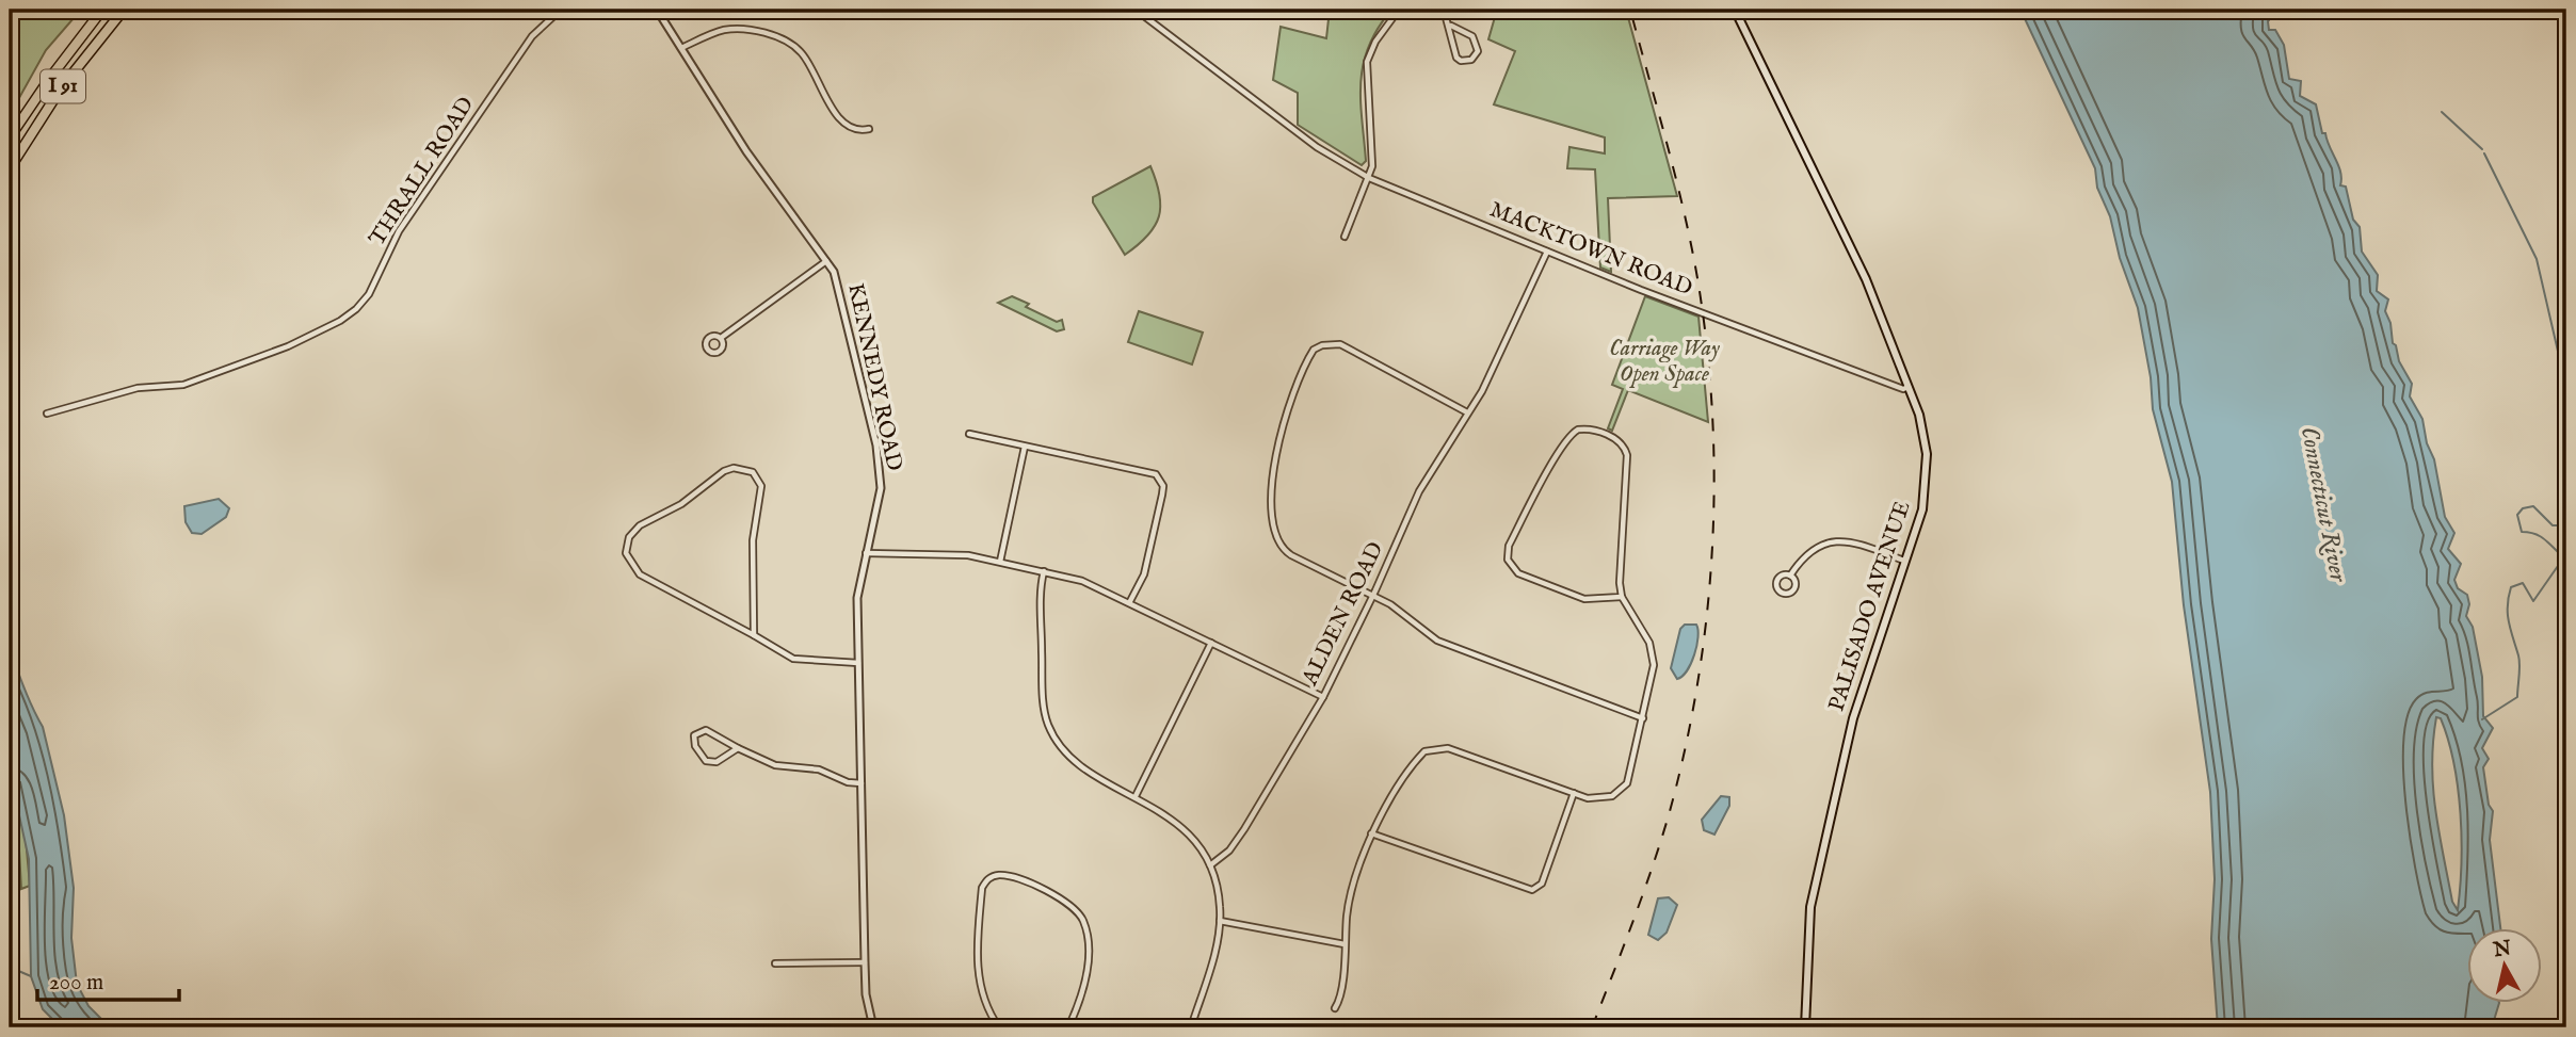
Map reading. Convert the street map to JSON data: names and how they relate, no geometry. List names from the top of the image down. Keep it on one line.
{"streets":{"highway":["I 91"],"main road":["PALISADO AVENUE"],"street":["THRALL ROAD","MACKTOWN ROAD","KENNEDY ROAD","ALDEN ROAD"]},"crossings":[["MACKTOWN ROAD","PALISADO AVENUE"],["MACKTOWN ROAD","ALDEN ROAD"]],"water":["Connecticut River"],"parks":["Carriage Way Open Space"],"scale_bar":"200 m","north":"top"}
